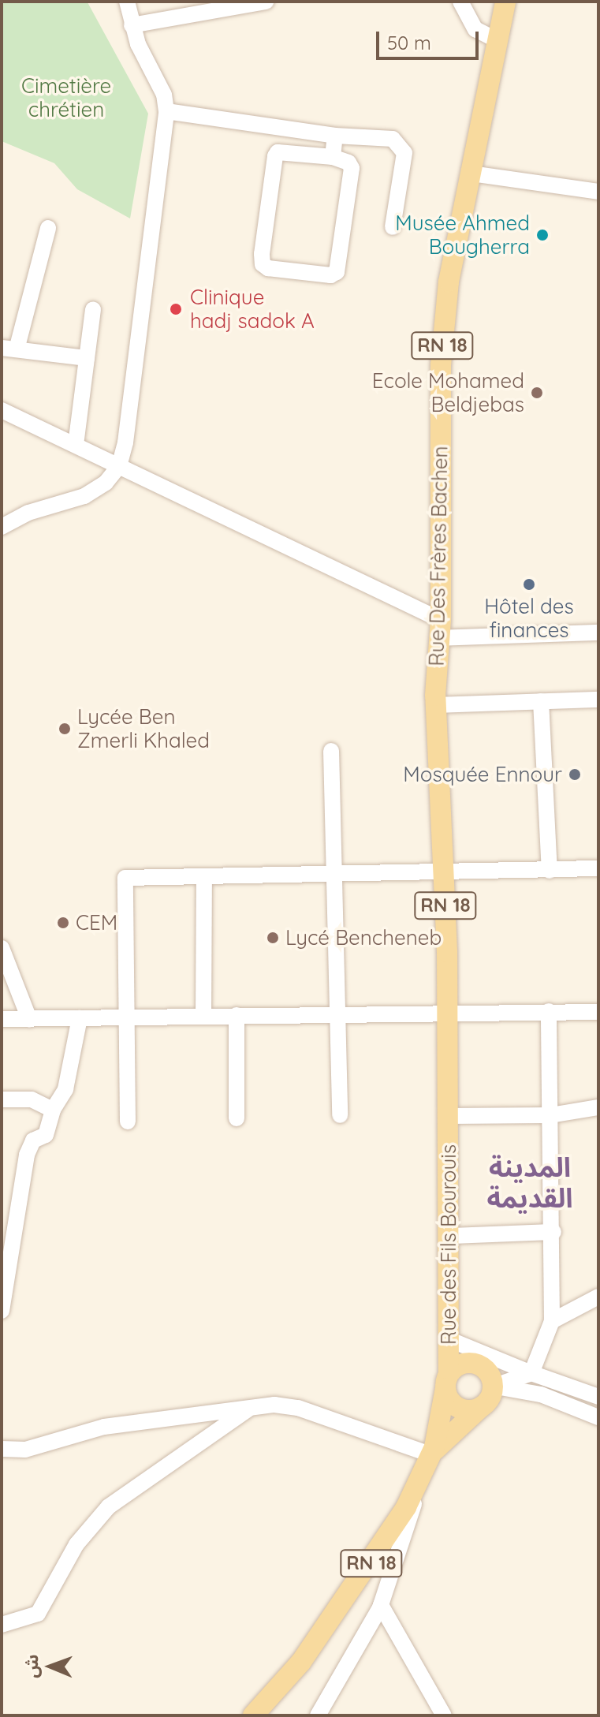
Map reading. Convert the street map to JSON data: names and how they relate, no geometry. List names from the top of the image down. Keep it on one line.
{"streets":{"main road":["RN 18","Rue Des Frères Bachen","Rue des Fils Bourouis"]},"crossings":[["RN 18","Rue des Fils Bourouis"],["Rue Des Frères Bachen","Rue des Fils Bourouis"]],"districts":["المدينة القديمة"],"parks":["Cimetière chrétien"],"places":["Musée Ahmed Bougherra","Clinique hadj sadok A","Ecole Mohamed Beldjebas","Hôtel des finances","Lycée Ben Zmerli Khaled","Mosquée Ennour","CEM","Lycé Bencheneb"],"scale_bar":"50 m","north":"left"}
